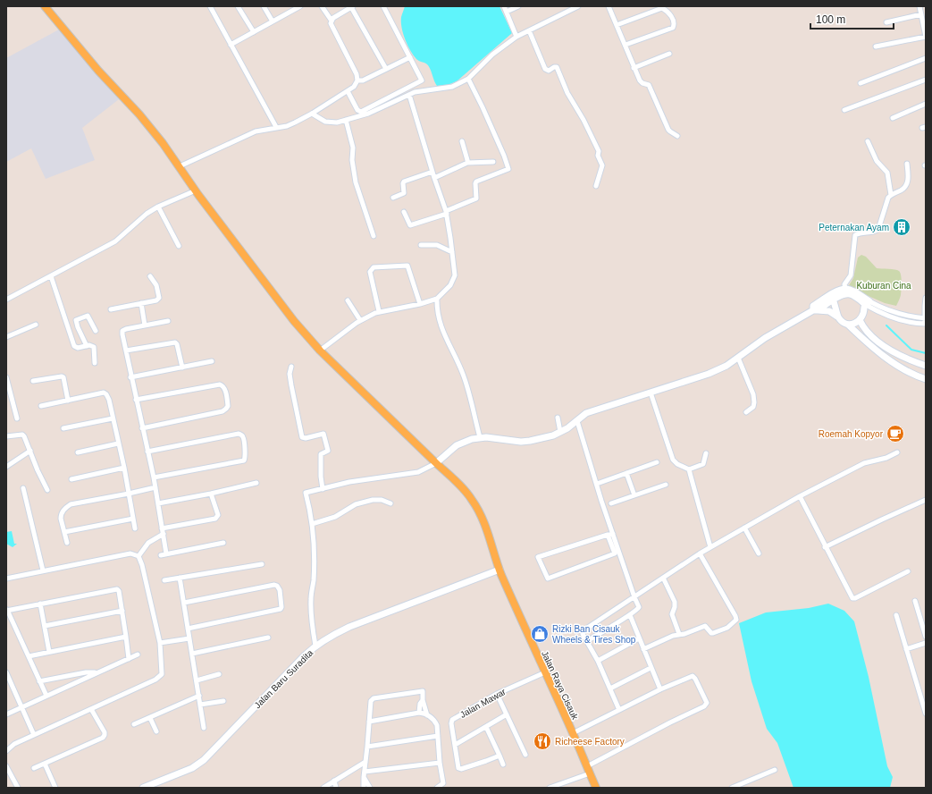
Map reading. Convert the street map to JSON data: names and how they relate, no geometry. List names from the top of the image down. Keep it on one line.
{"streets":{"main road":["Jalan Raya Cisauk"],"street":["Jalan Baru Suradita","Jalan Mawar"]},"crossings":[["Jalan Baru Suradita","Jalan Raya Cisauk"],["Jalan Raya Cisauk","Jalan Mawar"]],"parks":["Kuburan Cina"],"places":{"building":["Peternakan Ayam"],"cafe":["Roemah Kopyor"],"shop":["Rizki Ban Cisauk Wheels & Tires Shop"],"restaurant":["Richeese Factory"]},"scale_bar":"100 m"}
